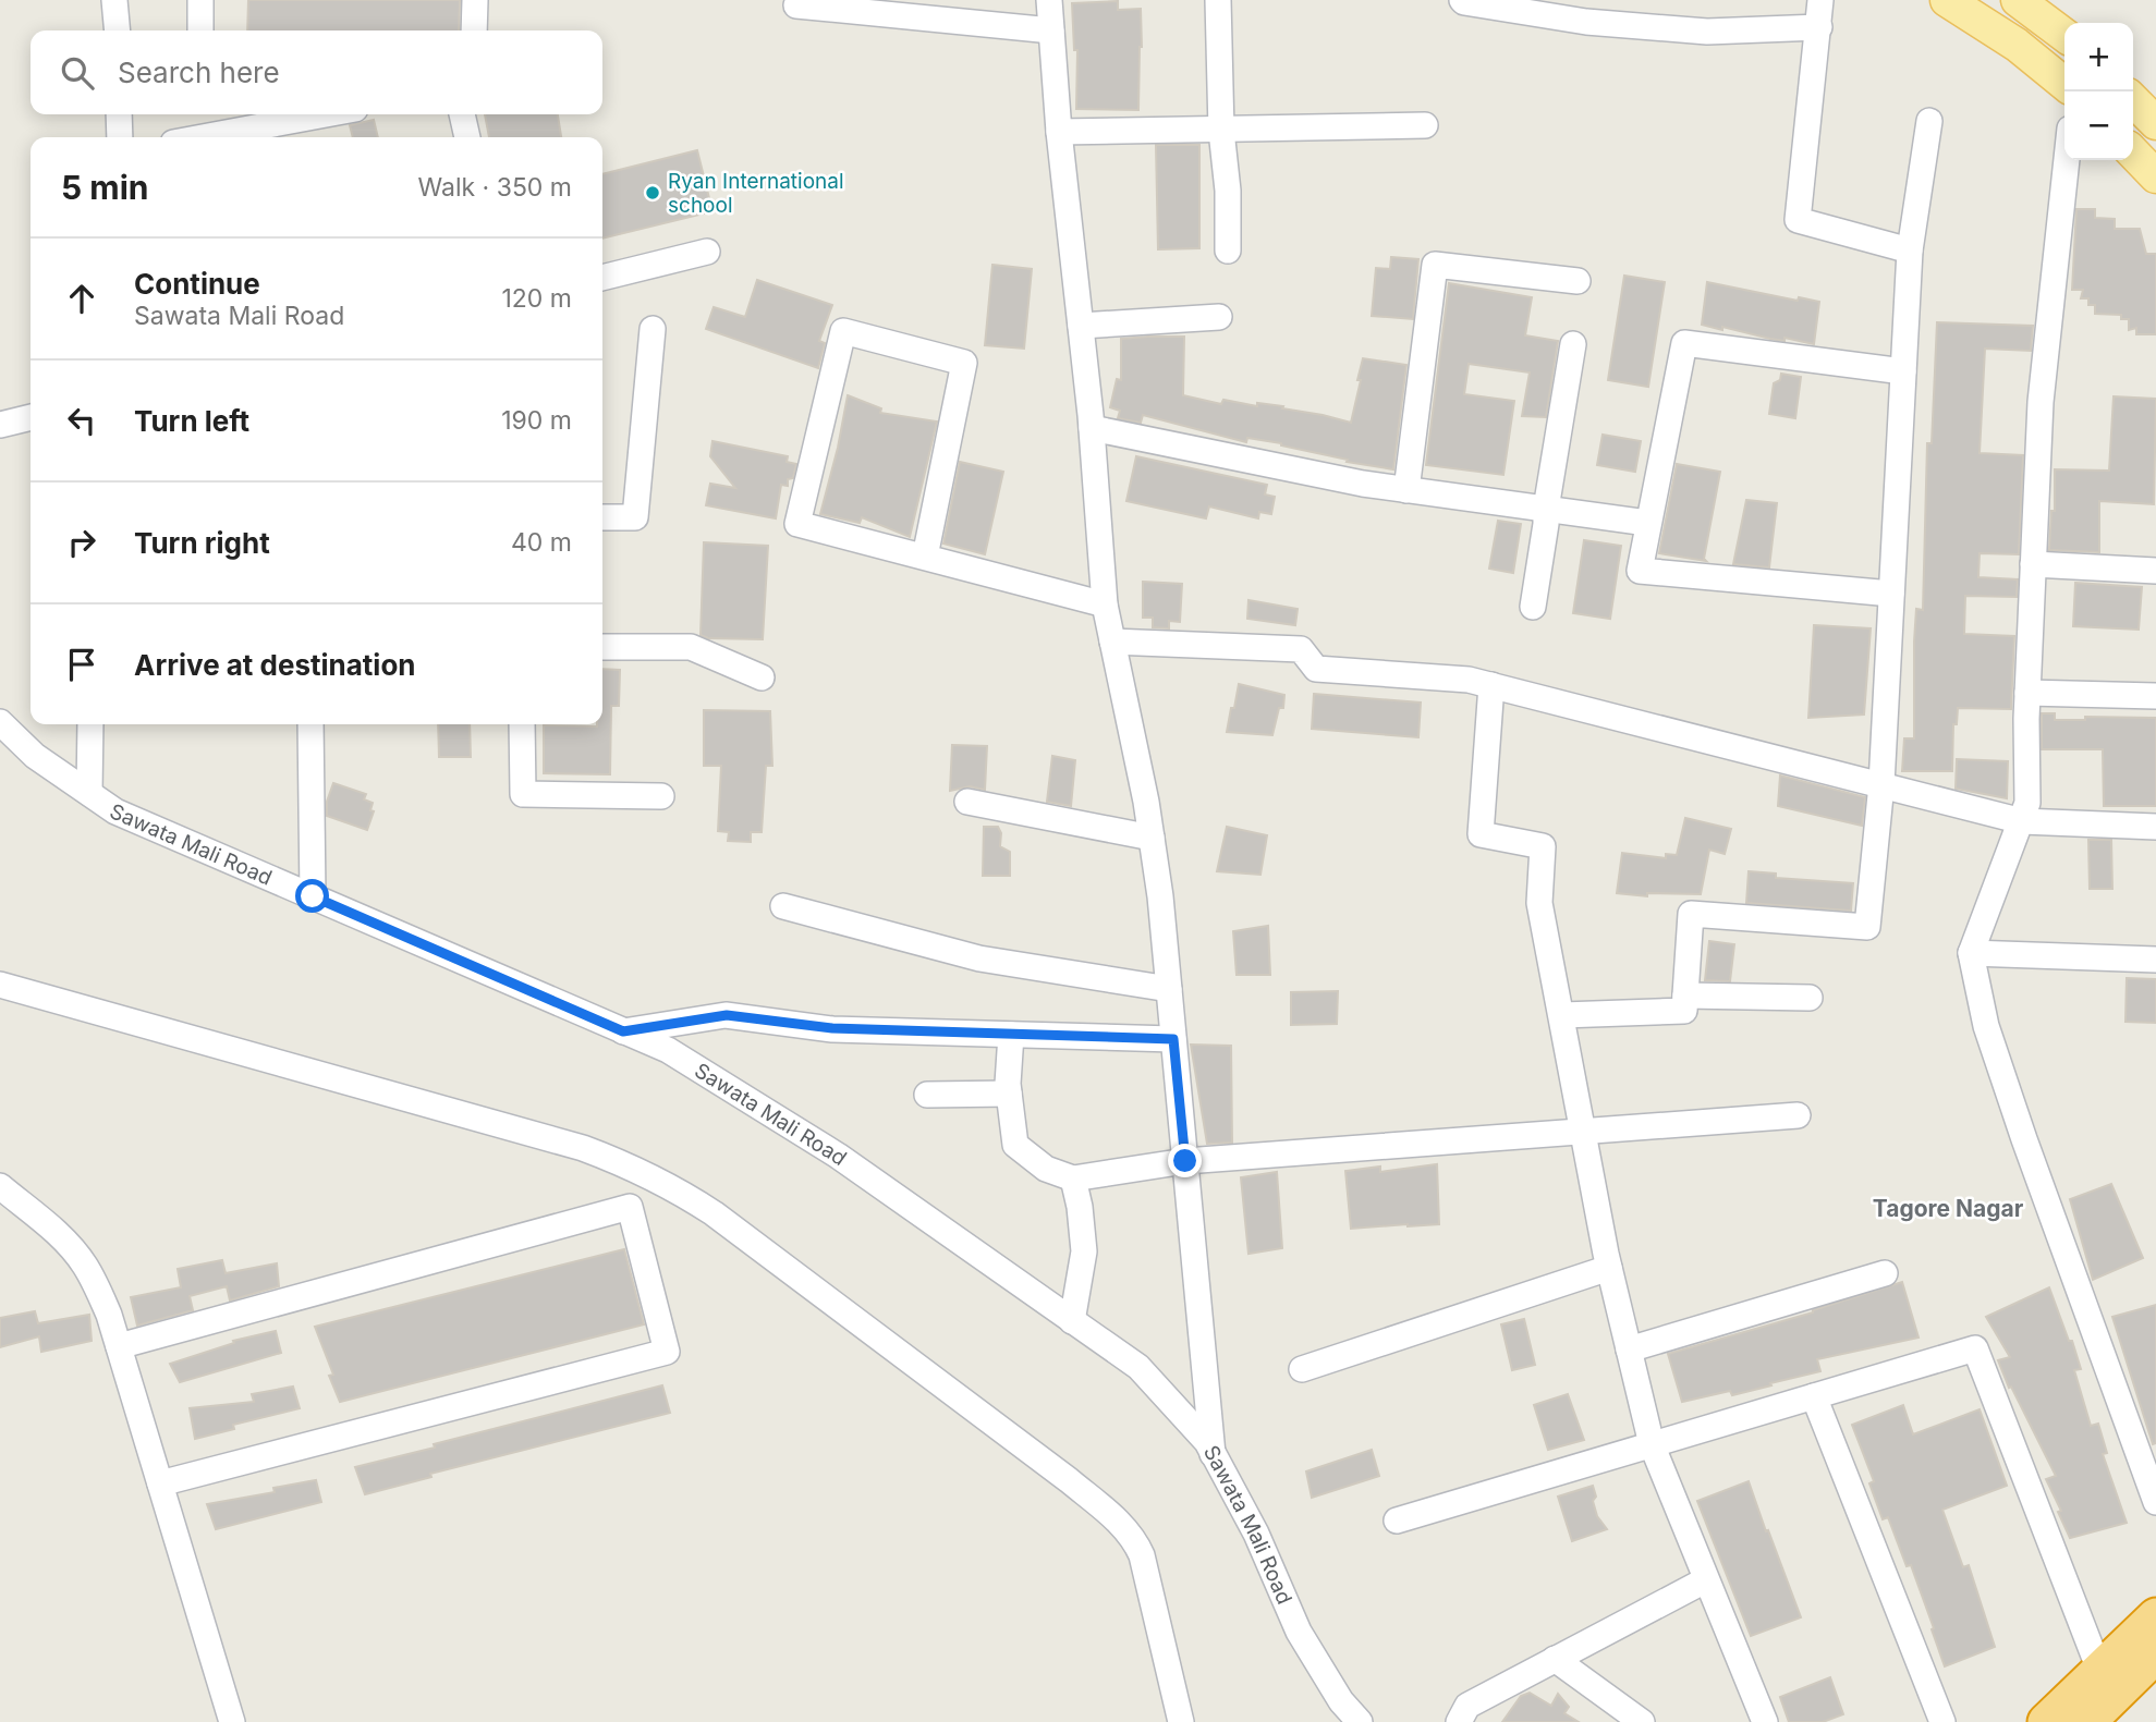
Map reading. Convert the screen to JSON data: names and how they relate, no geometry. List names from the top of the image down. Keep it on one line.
{"streets":{"street":["Sawata Mali Road"]},"districts":["Tagore Nagar"],"places":["Ryan International school"],"page":{"map_buttons":["+","−"],"search":"Search here","heading":["5 min","Walk · 350 m"],"list":[["Continue","Sawata Mali Road","120 m"],["Turn left","190 m"],["Turn right","40 m"],"Arrive at destination"]}}
